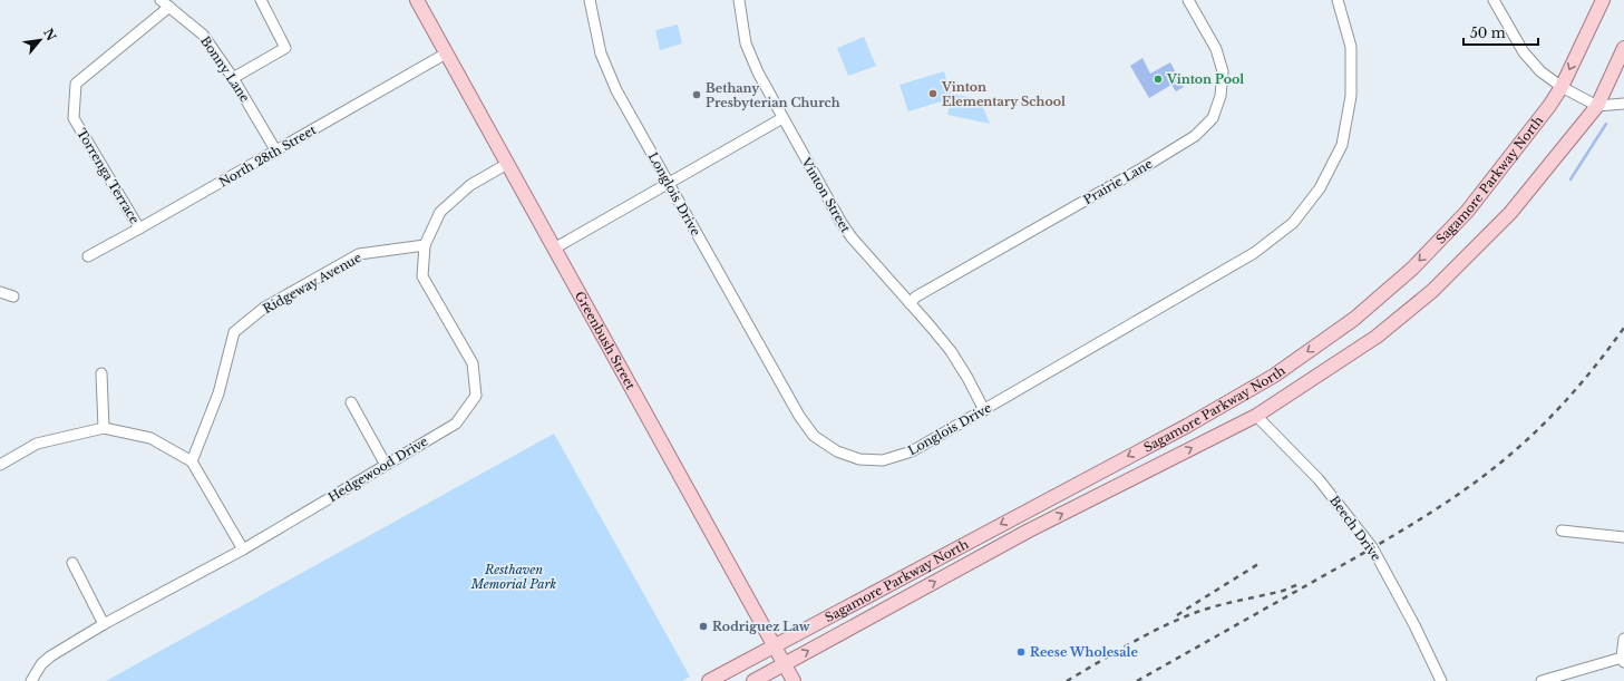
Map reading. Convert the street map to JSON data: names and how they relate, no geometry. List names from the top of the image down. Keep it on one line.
{"streets":{"main road":["Sagamore Parkway North","Greenbush Street"],"street":["Bonny Lane","North 28th Street","Torrenga Terrace","Prairie Lane","Longlois Drive","Vinton Street","Ridgeway Avenue","Hedgewood Drive","Beech Drive"]},"crossings":[["Bonny Lane","North 28th Street"],["Bonny Lane","Torrenga Terrace"],["North 28th Street","Torrenga Terrace"],["North 28th Street","Greenbush Street"],["Sagamore Parkway North","Greenbush Street"],["Sagamore Parkway North","Beech Drive"],["Prairie Lane","Vinton Street"],["Longlois Drive","Vinton Street"],["Ridgeway Avenue","Hedgewood Drive"],["Greenbush Street","Hedgewood Drive"]],"parks":["Resthaven Memorial Park"],"places":["Vinton Pool","Vinton Elementary School","Bethany Presbyterian Church","Rodriguez Law","Reese Wholesale"],"scale_bar":"50 m","north":"top right"}
